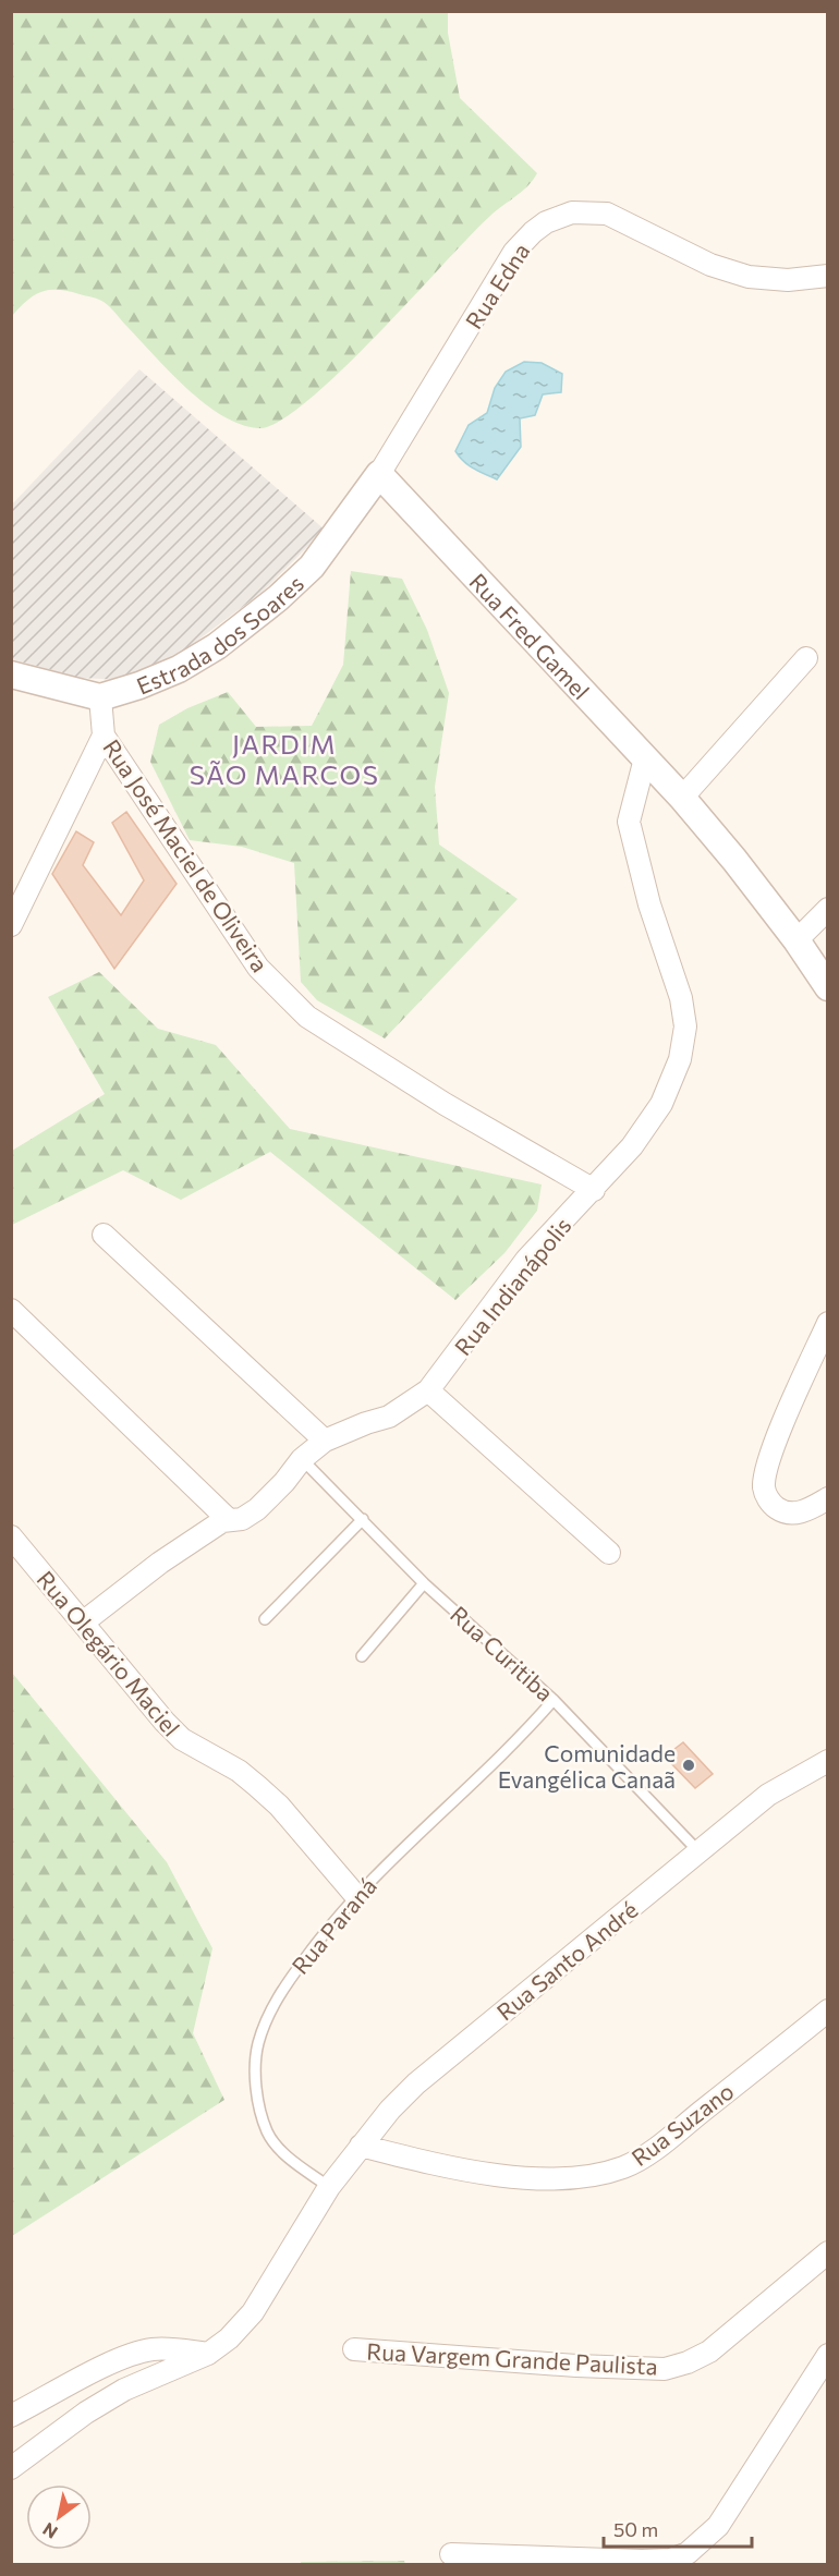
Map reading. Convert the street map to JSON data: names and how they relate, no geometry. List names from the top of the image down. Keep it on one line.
{"streets":{"street":["Rua Edna","Estrada dos Soares","Rua Fred Gamel","Rua José Maciel de Oliveira","Rua Indianápolis","Rua Olegário Maciel","Rua Santo André","Rua Suzano","Rua Vargem Grande Paulista"],"lane":["Rua Curitiba","Rua Paraná"]},"crossings":[["Rua Edna","Estrada dos Soares"],["Rua Edna","Rua Fred Gamel"],["Estrada dos Soares","Rua Fred Gamel"],["Estrada dos Soares","Rua José Maciel de Oliveira"],["Rua Fred Gamel","Rua Indianápolis"],["Rua José Maciel de Oliveira","Rua Indianápolis"],["Rua Indianápolis","Rua Olegário Maciel"],["Rua Indianápolis","Rua Curitiba"],["Rua Olegário Maciel","Rua Paraná"],["Rua Curitiba","Rua Paraná"],["Rua Curitiba","Rua Santo André"],["Rua Paraná","Rua Santo André"],["Rua Santo André","Rua Suzano"]],"districts":["JARDIM SÃO MARCOS"],"places":["Comunidade Evangélica Canaã"],"scale_bar":"50 m","north":"bottom left"}
